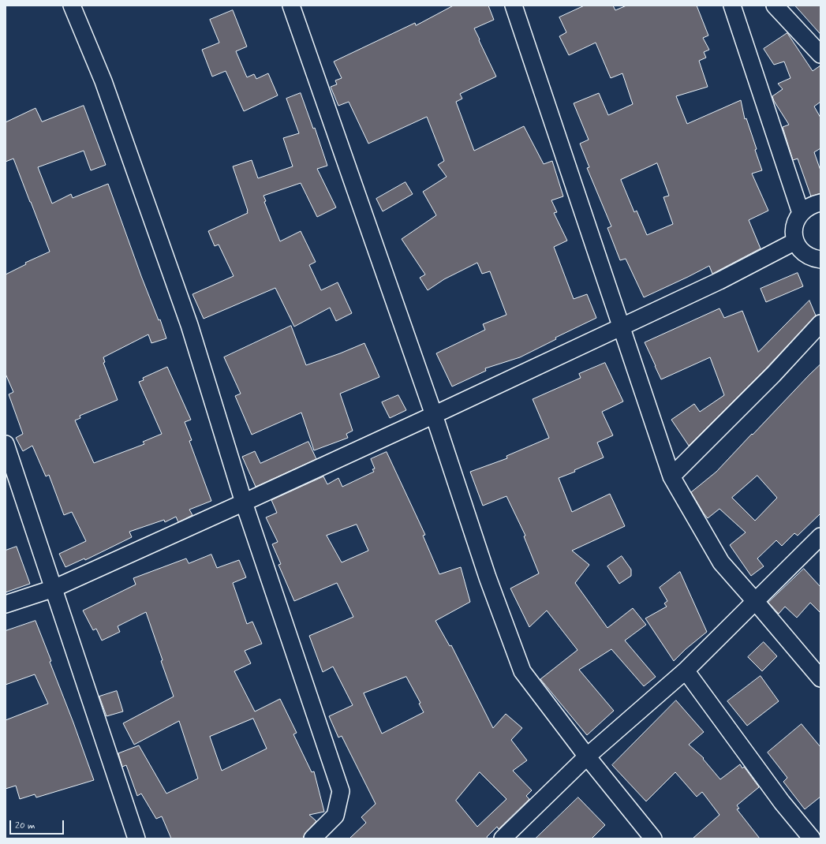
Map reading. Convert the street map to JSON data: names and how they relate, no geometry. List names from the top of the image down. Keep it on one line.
{"scale_bar":"20 m"}
